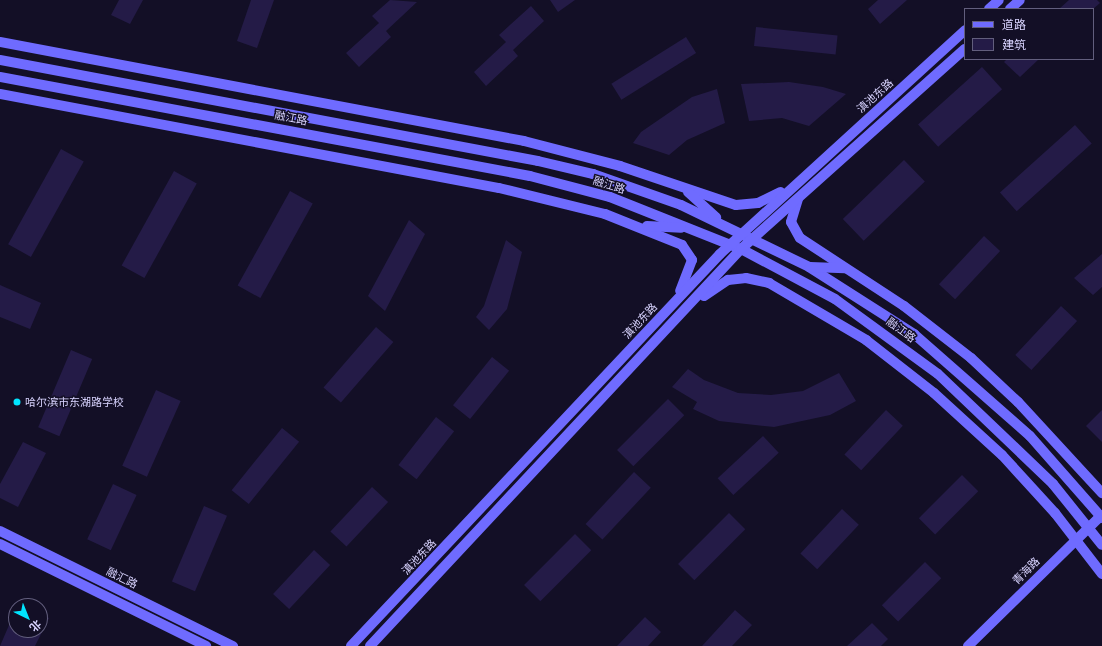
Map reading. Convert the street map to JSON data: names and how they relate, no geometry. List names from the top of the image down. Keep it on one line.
{"streets":{"street":["滇池东路","融江路","青海路","融汇路"]},"crossings":[["滇池东路","融江路"],["融江路","青海路"]],"places":["哈尔滨市东湖路学校"],"legend":["道路","建筑"],"north":"bottom right"}
